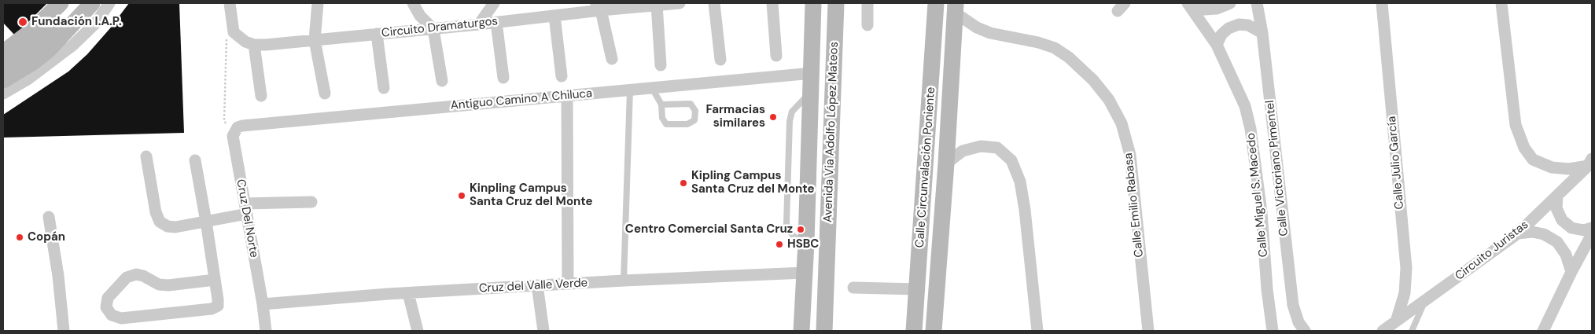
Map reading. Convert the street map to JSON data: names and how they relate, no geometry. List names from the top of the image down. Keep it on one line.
{"streets":{"main road":["Avenida Via Adolfo López Mateos","Calle Circunvalación Poniente"],"street":["Circuito Dramaturgos","Antiguo Camino A Chiluca","Calle Julio García","Calle Victoriano Pimentel","Calle Miguel S. Macedo","Calle Emilio Rabasa","Cruz Del Norte","Circuito Juristas","Cruz del Valle Verde"]},"crossings":[["Antiguo Camino A Chiluca","Avenida Via Adolfo López Mateos"],["Antiguo Camino A Chiluca","Cruz Del Norte"],["Avenida Via Adolfo López Mateos","Cruz del Valle Verde"],["Calle Julio García","Circuito Juristas"],["Calle Circunvalación Poniente","Calle Emilio Rabasa"],["Cruz Del Norte","Cruz del Valle Verde"]],"places":["Fundación I.A.P.","Farmacias similares","Kipling Campus Santa Cruz del Monte","Kinpling Campus Santa Cruz del Monte","Centro Comercial Santa Cruz","Copán","HSBC"]}
